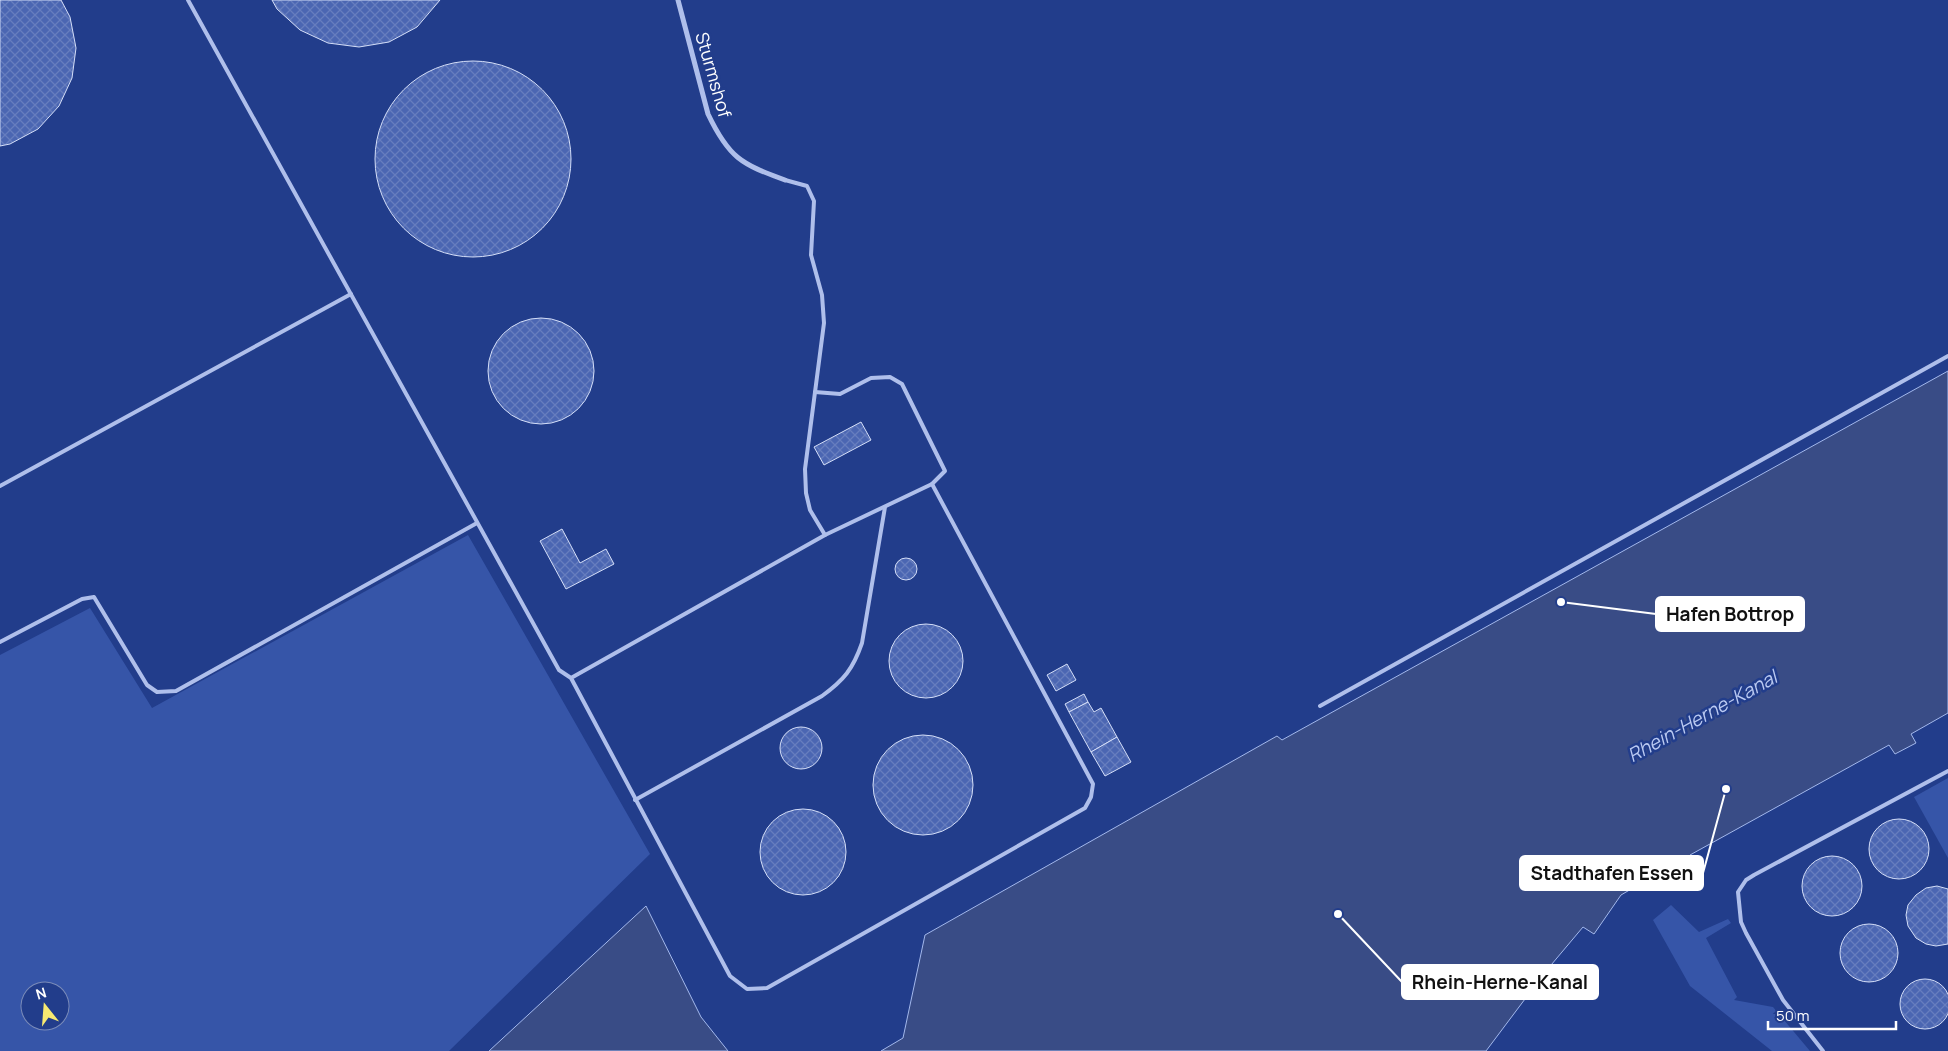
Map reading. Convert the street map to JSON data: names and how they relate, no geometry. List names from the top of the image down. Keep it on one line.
{"streets":{"street":["Sturmshof"]},"water":["Rhein-Herne-Kanal"],"places":["Hafen Bottrop","Stadthafen Essen","Rhein-Herne-Kanal"],"scale_bar":"50 m","north":"top"}
